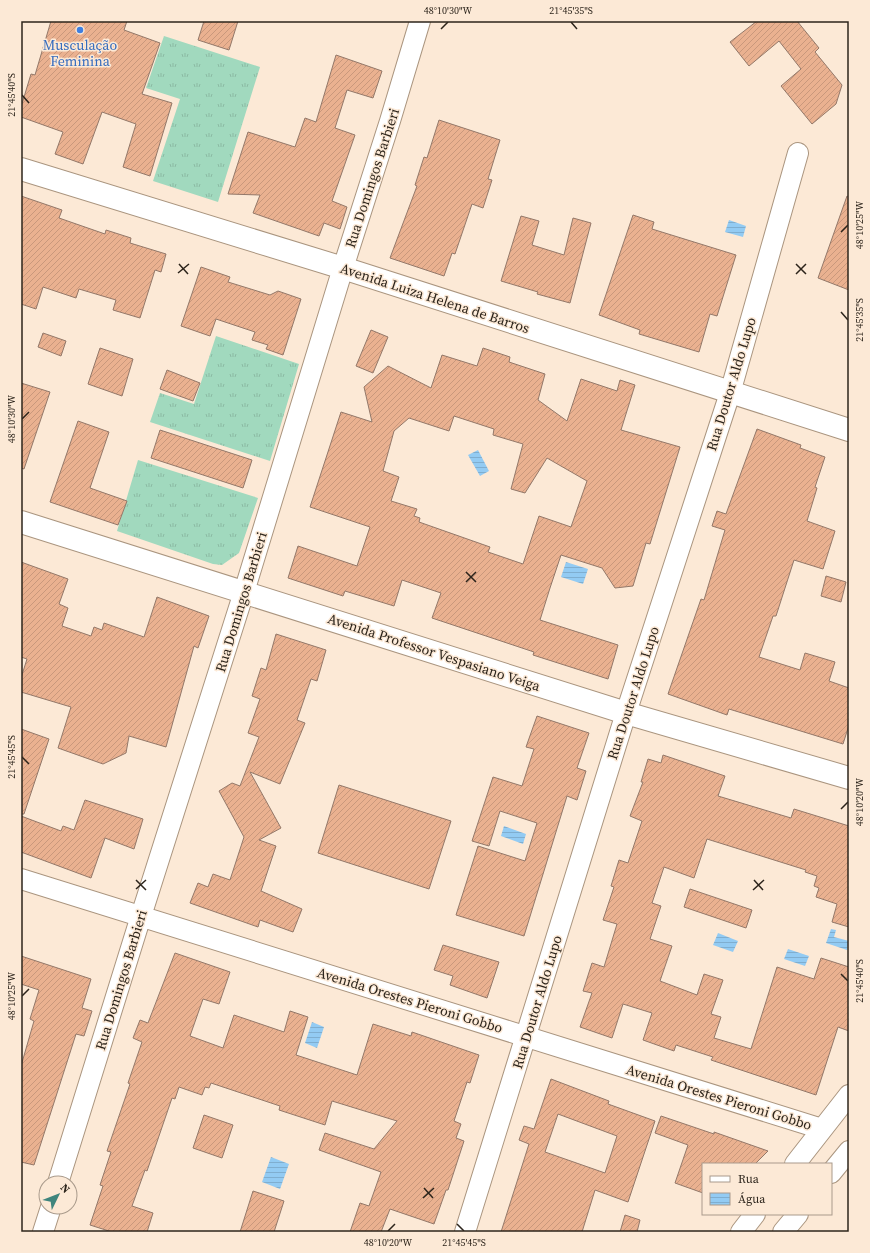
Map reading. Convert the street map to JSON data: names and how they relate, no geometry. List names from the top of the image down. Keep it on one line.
{"streets":{"street":["Rua Domingos Barbieri","Avenida Luiza Helena de Barros","Rua Doutor Aldo Lupo","Avenida Professor Vespasiano Veiga","Avenida Orestes Pieroni Gobbo"]},"crossings":[["Rua Domingos Barbieri","Avenida Luiza Helena de Barros"],["Rua Domingos Barbieri","Avenida Professor Vespasiano Veiga"],["Rua Domingos Barbieri","Avenida Orestes Pieroni Gobbo"],["Avenida Luiza Helena de Barros","Rua Doutor Aldo Lupo"],["Rua Doutor Aldo Lupo","Avenida Professor Vespasiano Veiga"],["Rua Doutor Aldo Lupo","Avenida Orestes Pieroni Gobbo"]],"places":["Musculação Feminina"],"legend":["Rua","Água"],"north":"top right","coordinates":["48°10'30\"W","21°45'35\"S","21°45'40\"S","48°10'25\"W","21°45'45\"S","48°10'20\"W"]}
